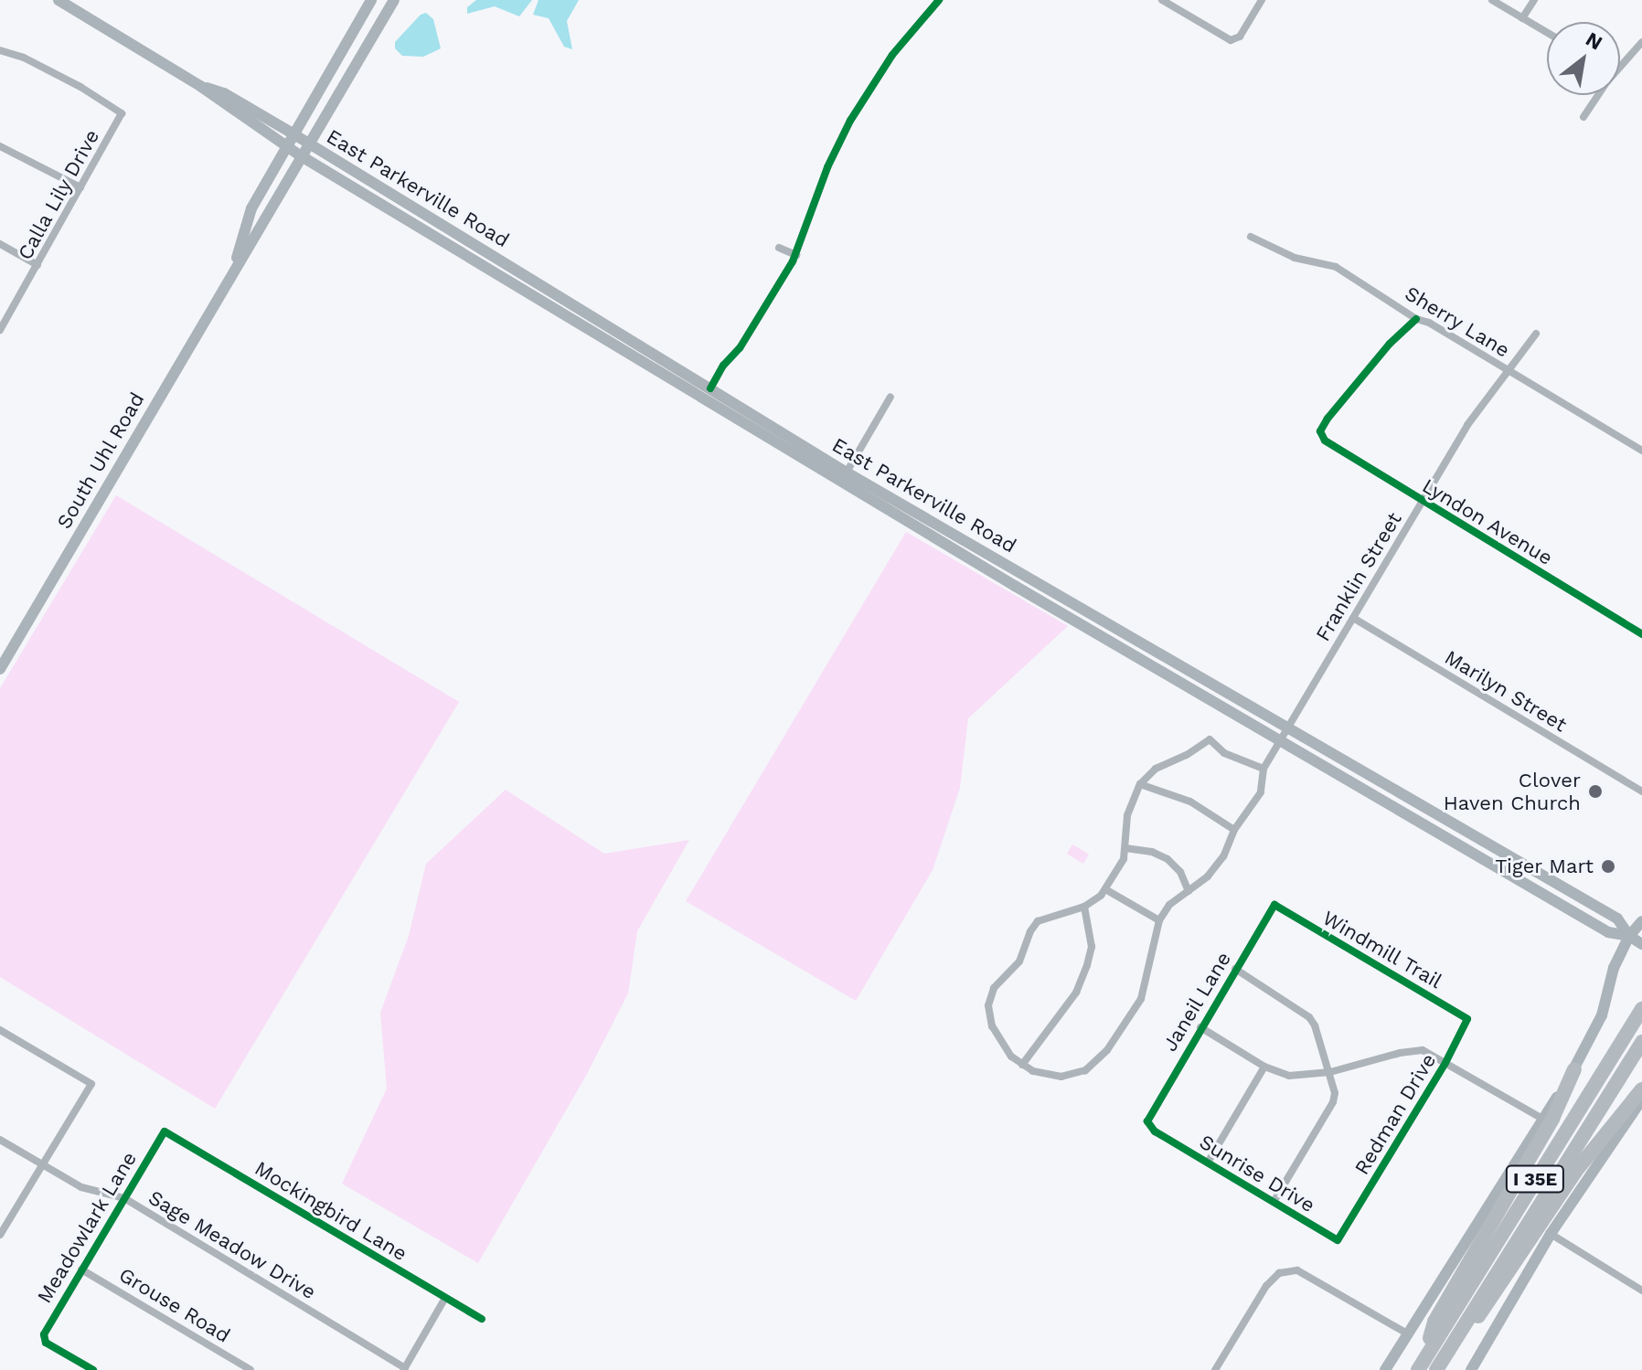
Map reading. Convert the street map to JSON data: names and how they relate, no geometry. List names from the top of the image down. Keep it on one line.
{"streets":{"highway":["I 35E"],"main road":["East Parkerville Road","South Uhl Road"],"street":["Calla Lily Drive","Sherry Lane","Lyndon Avenue","Franklin Street","Marilyn Street","Windmill Trail","Janeil Lane","Redman Drive","Sunrise Drive","Mockingbird Lane","Meadowlark Lane","Sage Meadow Drive","Grouse Road"]},"crossings":[["East Parkerville Road","South Uhl Road"],["East Parkerville Road","Franklin Street"],["Sherry Lane","Lyndon Avenue"],["Sherry Lane","Franklin Street"],["Lyndon Avenue","Franklin Street"],["Franklin Street","Marilyn Street"],["Windmill Trail","Janeil Lane"],["Windmill Trail","Redman Drive"],["Janeil Lane","Sunrise Drive"],["Redman Drive","Sunrise Drive"],["Mockingbird Lane","Meadowlark Lane"],["Meadowlark Lane","Sage Meadow Drive"],["Meadowlark Lane","Grouse Road"]],"places":["Clover Haven Church","Tiger Mart"],"north":"top right"}
